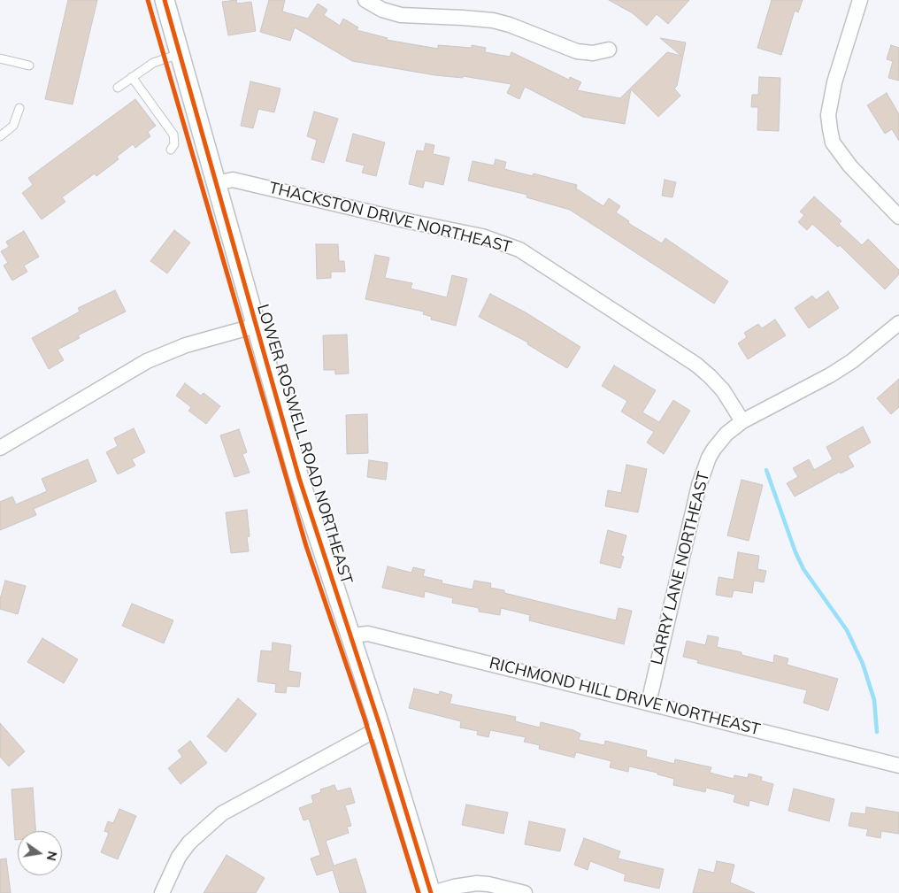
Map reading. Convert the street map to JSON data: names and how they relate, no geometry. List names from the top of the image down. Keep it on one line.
{"streets":{"street":["THACKSTON DRIVE NORTHEAST","LOWER ROSWELL ROAD NORTHEAST","LARRY LANE NORTHEAST","RICHMOND HILL DRIVE NORTHEAST"]},"crossings":[["THACKSTON DRIVE NORTHEAST","LOWER ROSWELL ROAD NORTHEAST"],["THACKSTON DRIVE NORTHEAST","LARRY LANE NORTHEAST"],["LOWER ROSWELL ROAD NORTHEAST","RICHMOND HILL DRIVE NORTHEAST"],["LARRY LANE NORTHEAST","RICHMOND HILL DRIVE NORTHEAST"]],"north":"right"}
